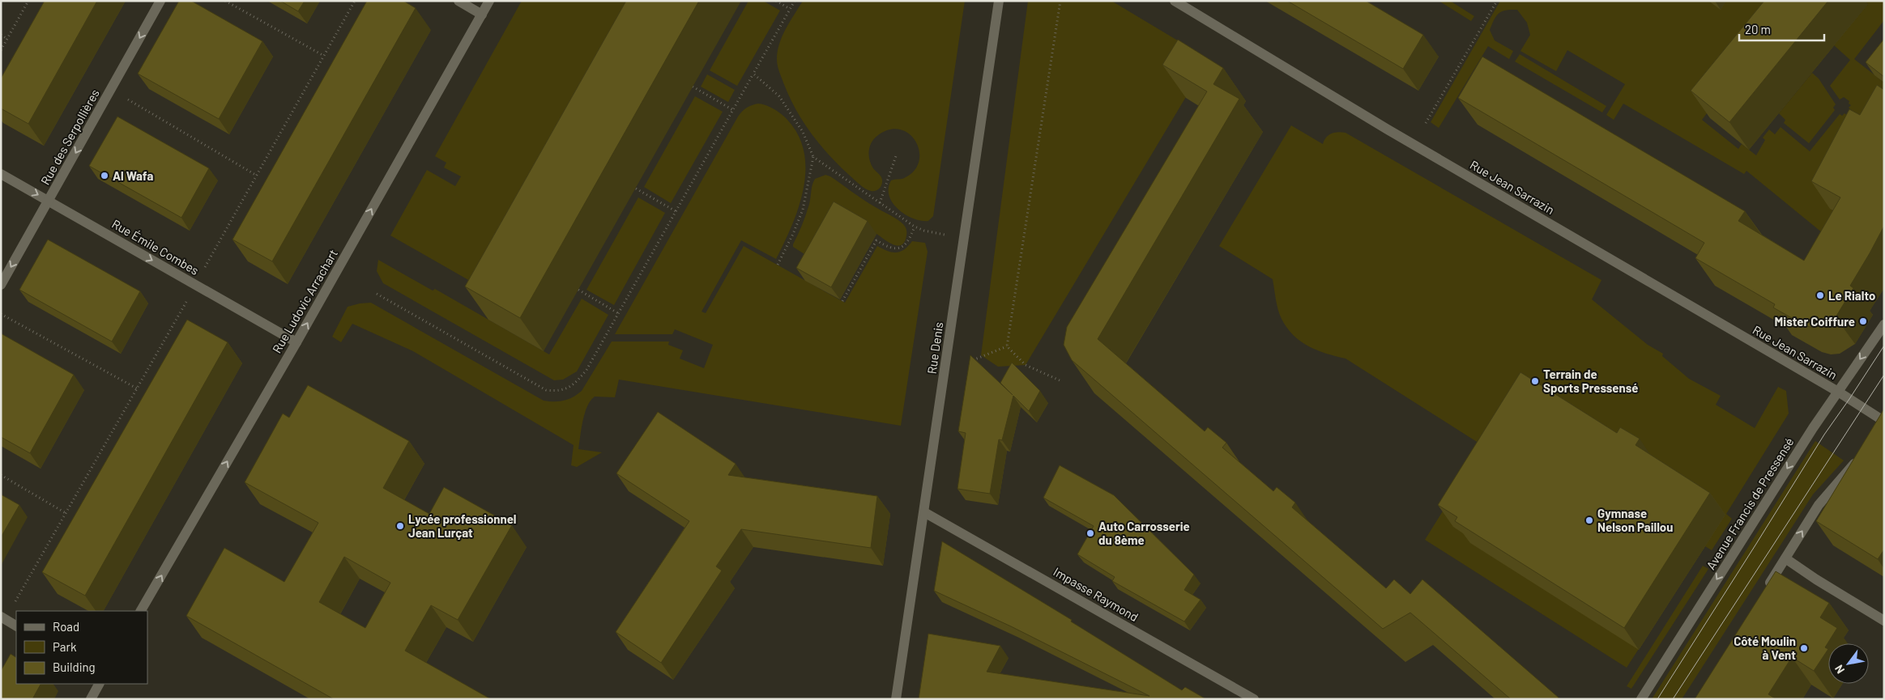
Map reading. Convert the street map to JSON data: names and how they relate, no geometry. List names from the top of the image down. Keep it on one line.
{"streets":{"street":["Rue des Serpollières","Rue Jean Sarrazin","Rue Émile Combes","Rue Ludovic Arrachart","Rue Denis","Avenue Francis de Pressensé","Impasse Raymond"]},"crossings":[["Rue des Serpollières","Rue Émile Combes"],["Rue Jean Sarrazin","Avenue Francis de Pressensé"],["Rue Émile Combes","Rue Ludovic Arrachart"],["Rue Denis","Impasse Raymond"]],"one_way":["Rue des Serpollières","Rue Émile Combes","Rue Ludovic Arrachart"],"places":["Al Wafa","Le Rialto","Mister Coiffure","Terrain de Sports Pressensé","Gymnase Nelson Paillou","Lycée professionnel Jean Lurçat","Auto Carrosserie du 8ème","Côté Moulin à Vent"],"legend":["Road","Park","Building"],"scale_bar":"20 m","north":"bottom left"}
